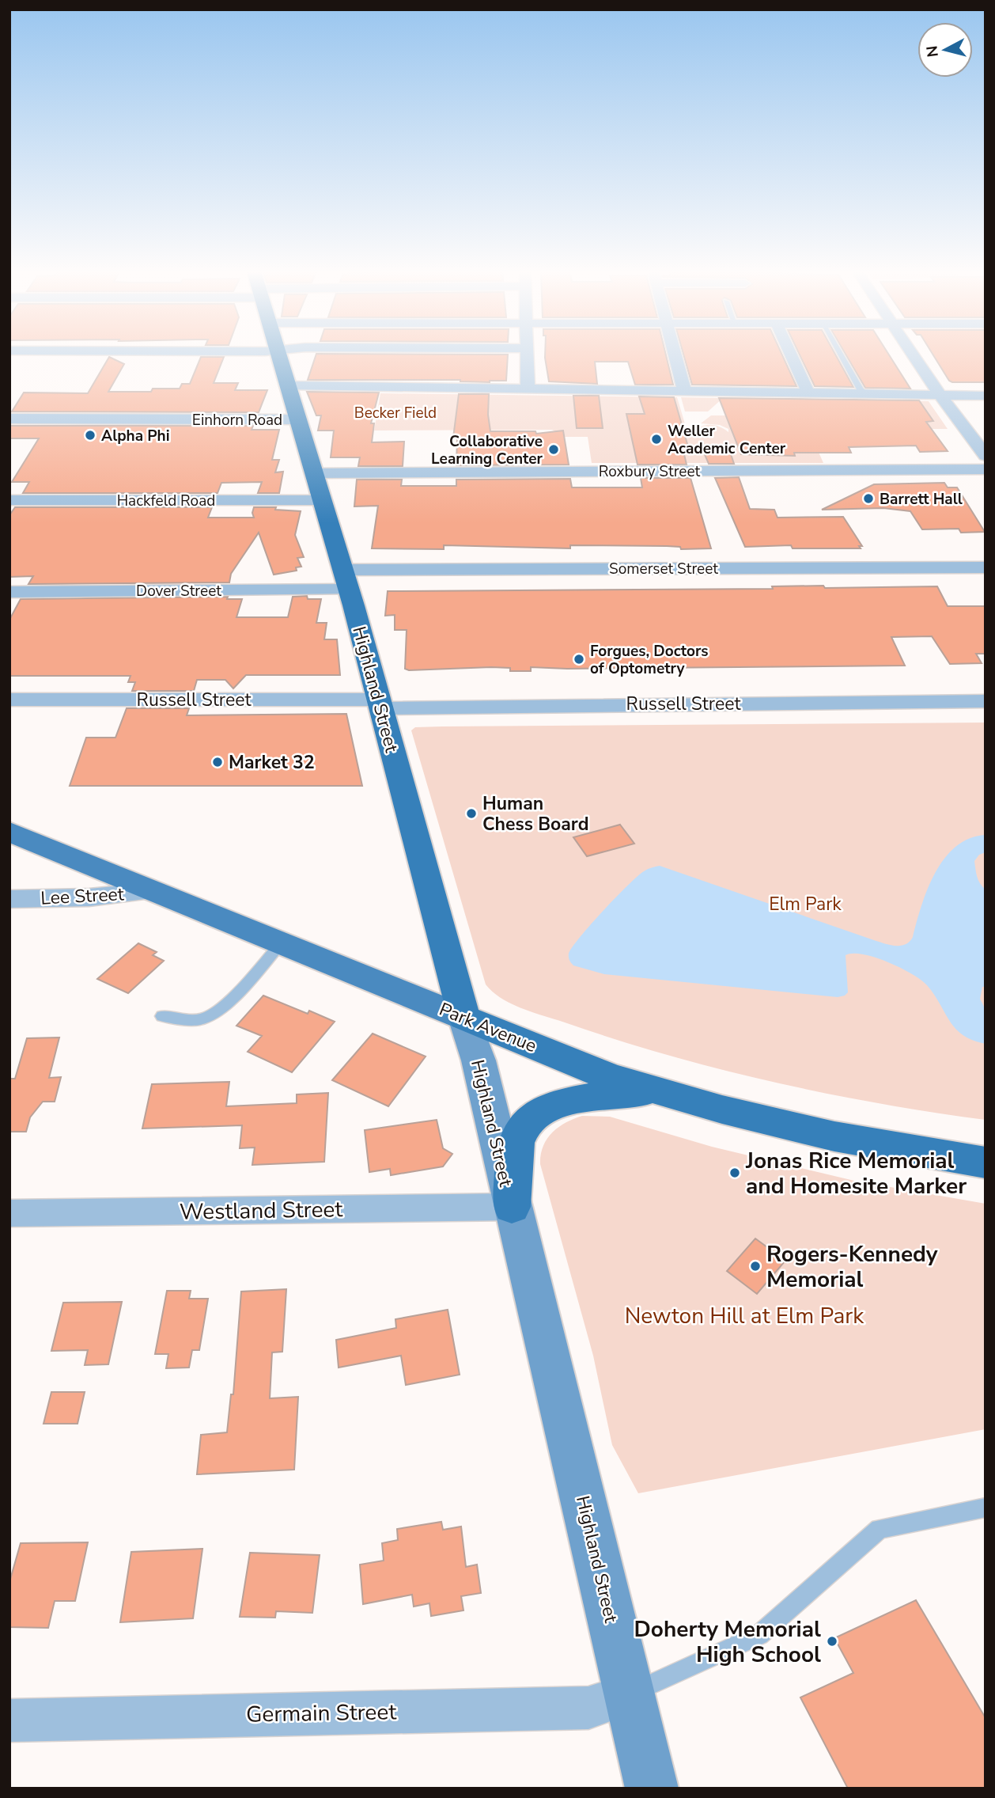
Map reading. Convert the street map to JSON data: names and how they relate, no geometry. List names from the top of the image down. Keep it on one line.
{"streets":{"highway":["Highland Street","Park Avenue"],"street":["Einhorn Road","Roxbury Street","Hackfeld Road","Somerset Street","Dover Street","Russell Street","Lee Street","Westland Street","Germain Street"]},"crossings":[["Einhorn Road","Highland Street"],["Roxbury Street","Highland Street"],["Hackfeld Road","Highland Street"],["Somerset Street","Highland Street"],["Dover Street","Highland Street"],["Highland Street","Russell Street"],["Highland Street","Park Avenue"],["Highland Street","Westland Street"],["Highland Street","Germain Street"],["Lee Street","Park Avenue"]],"parks":["Becker Field","Elm Park","Newton Hill at Elm Park"],"places":["Alpha Phi","Weller Academic Center","Collaborative Learning Center","Barrett Hall","Forgues, Doctors of Optometry","Market 32","Human Chess Board","Jonas Rice Memorial and Homesite Marker","Rogers-Kennedy Memorial","Doherty Memorial High School"],"north":"left"}
